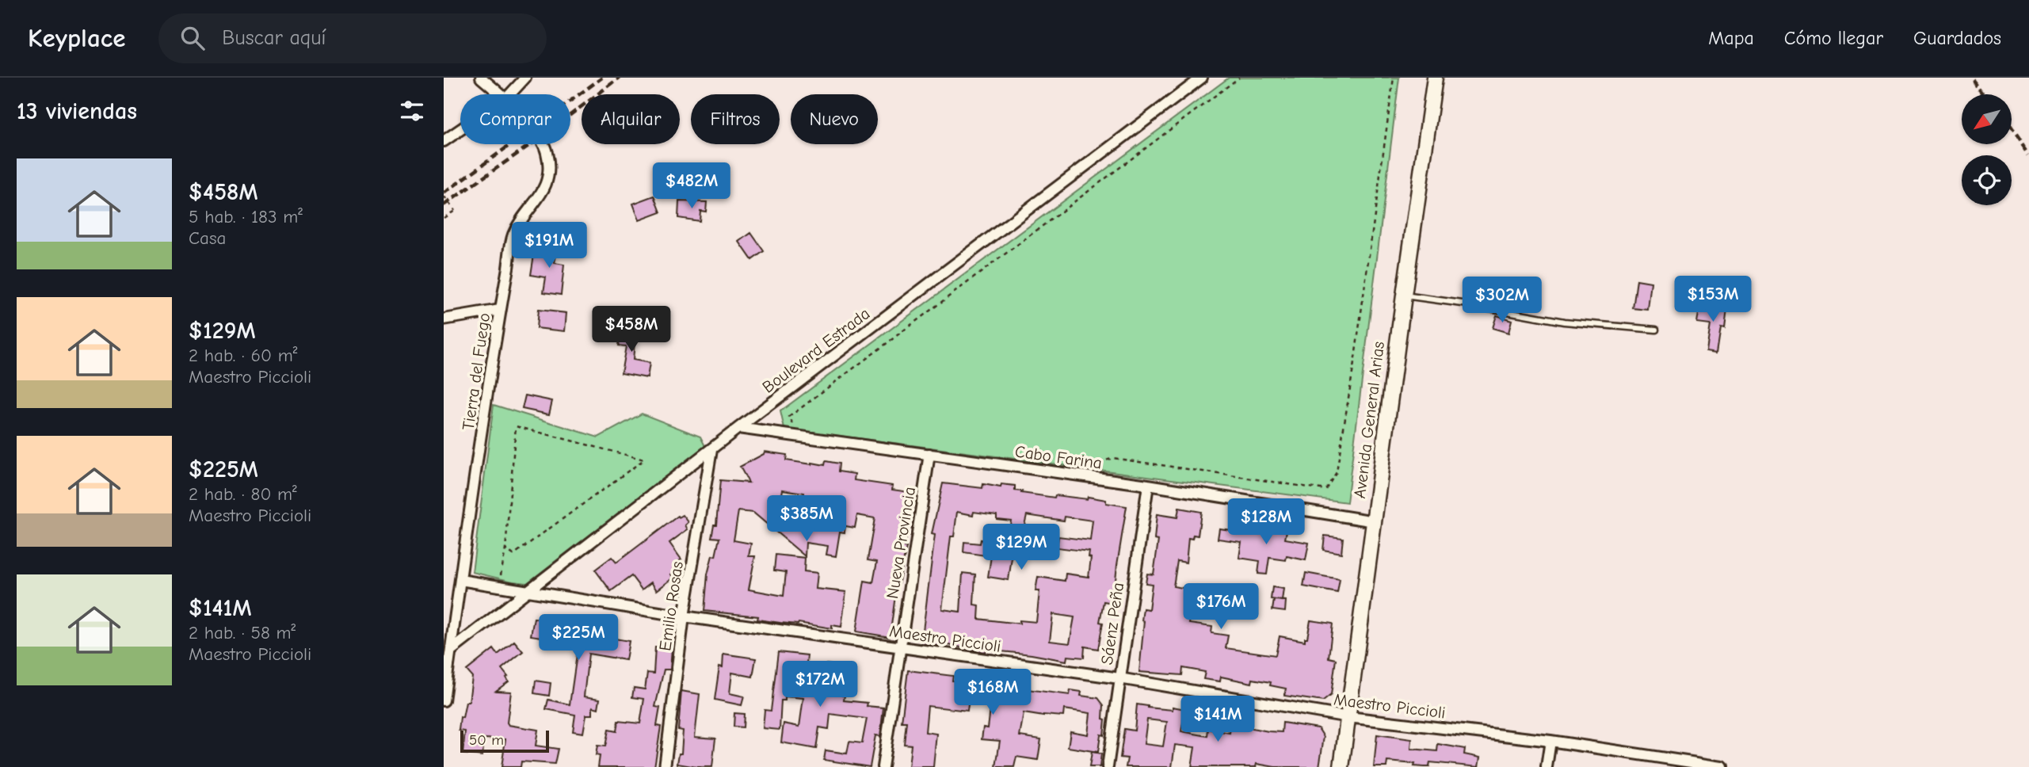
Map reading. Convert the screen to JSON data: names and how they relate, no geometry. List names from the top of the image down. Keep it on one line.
{"streets":{"main road":["Avenida General Arias"],"street":["Boulevard Estrada","Tierra del Fuego","Cabo Farina","Nueva Provincia","Emilio Rosas","Sáenz Peña","Maestro Piccioli"]},"crossings":[["Boulevard Estrada","Tierra del Fuego"],["Boulevard Estrada","Cabo Farina"],["Boulevard Estrada","Emilio Rosas"],["Boulevard Estrada","Maestro Piccioli"],["Tierra del Fuego","Maestro Piccioli"],["Avenida General Arias","Cabo Farina"],["Avenida General Arias","Maestro Piccioli"],["Cabo Farina","Nueva Provincia"],["Cabo Farina","Sáenz Peña"],["Nueva Provincia","Maestro Piccioli"],["Emilio Rosas","Maestro Piccioli"],["Sáenz Peña","Maestro Piccioli"]],"scale_bar":"50 m","north":"bottom left","page":{"header":"Keyplace","search":"Buscar aquí","nav":["Mapa","Cómo llegar","Guardados"],"heading":"13 viviendas","chip":["Comprar","Alquilar","Filtros","Nuevo"],"list":[{"name":"$458M","note":"5 hab. · 183 m² · Casa"},{"name":"$129M","note":"2 hab. · 60 m² · Maestro Piccioli"},{"name":"$225M","note":"2 hab. · 80 m² · Maestro Piccioli"},{"name":"$141M","note":"2 hab. · 58 m² · Maestro Piccioli"}],"price":["$482M","$191M","$153M","$302M","$458M","$385M","$128M","$129M","$176M","$225M","$172M","$168M","$141M"],"scale":"50 m"}}
